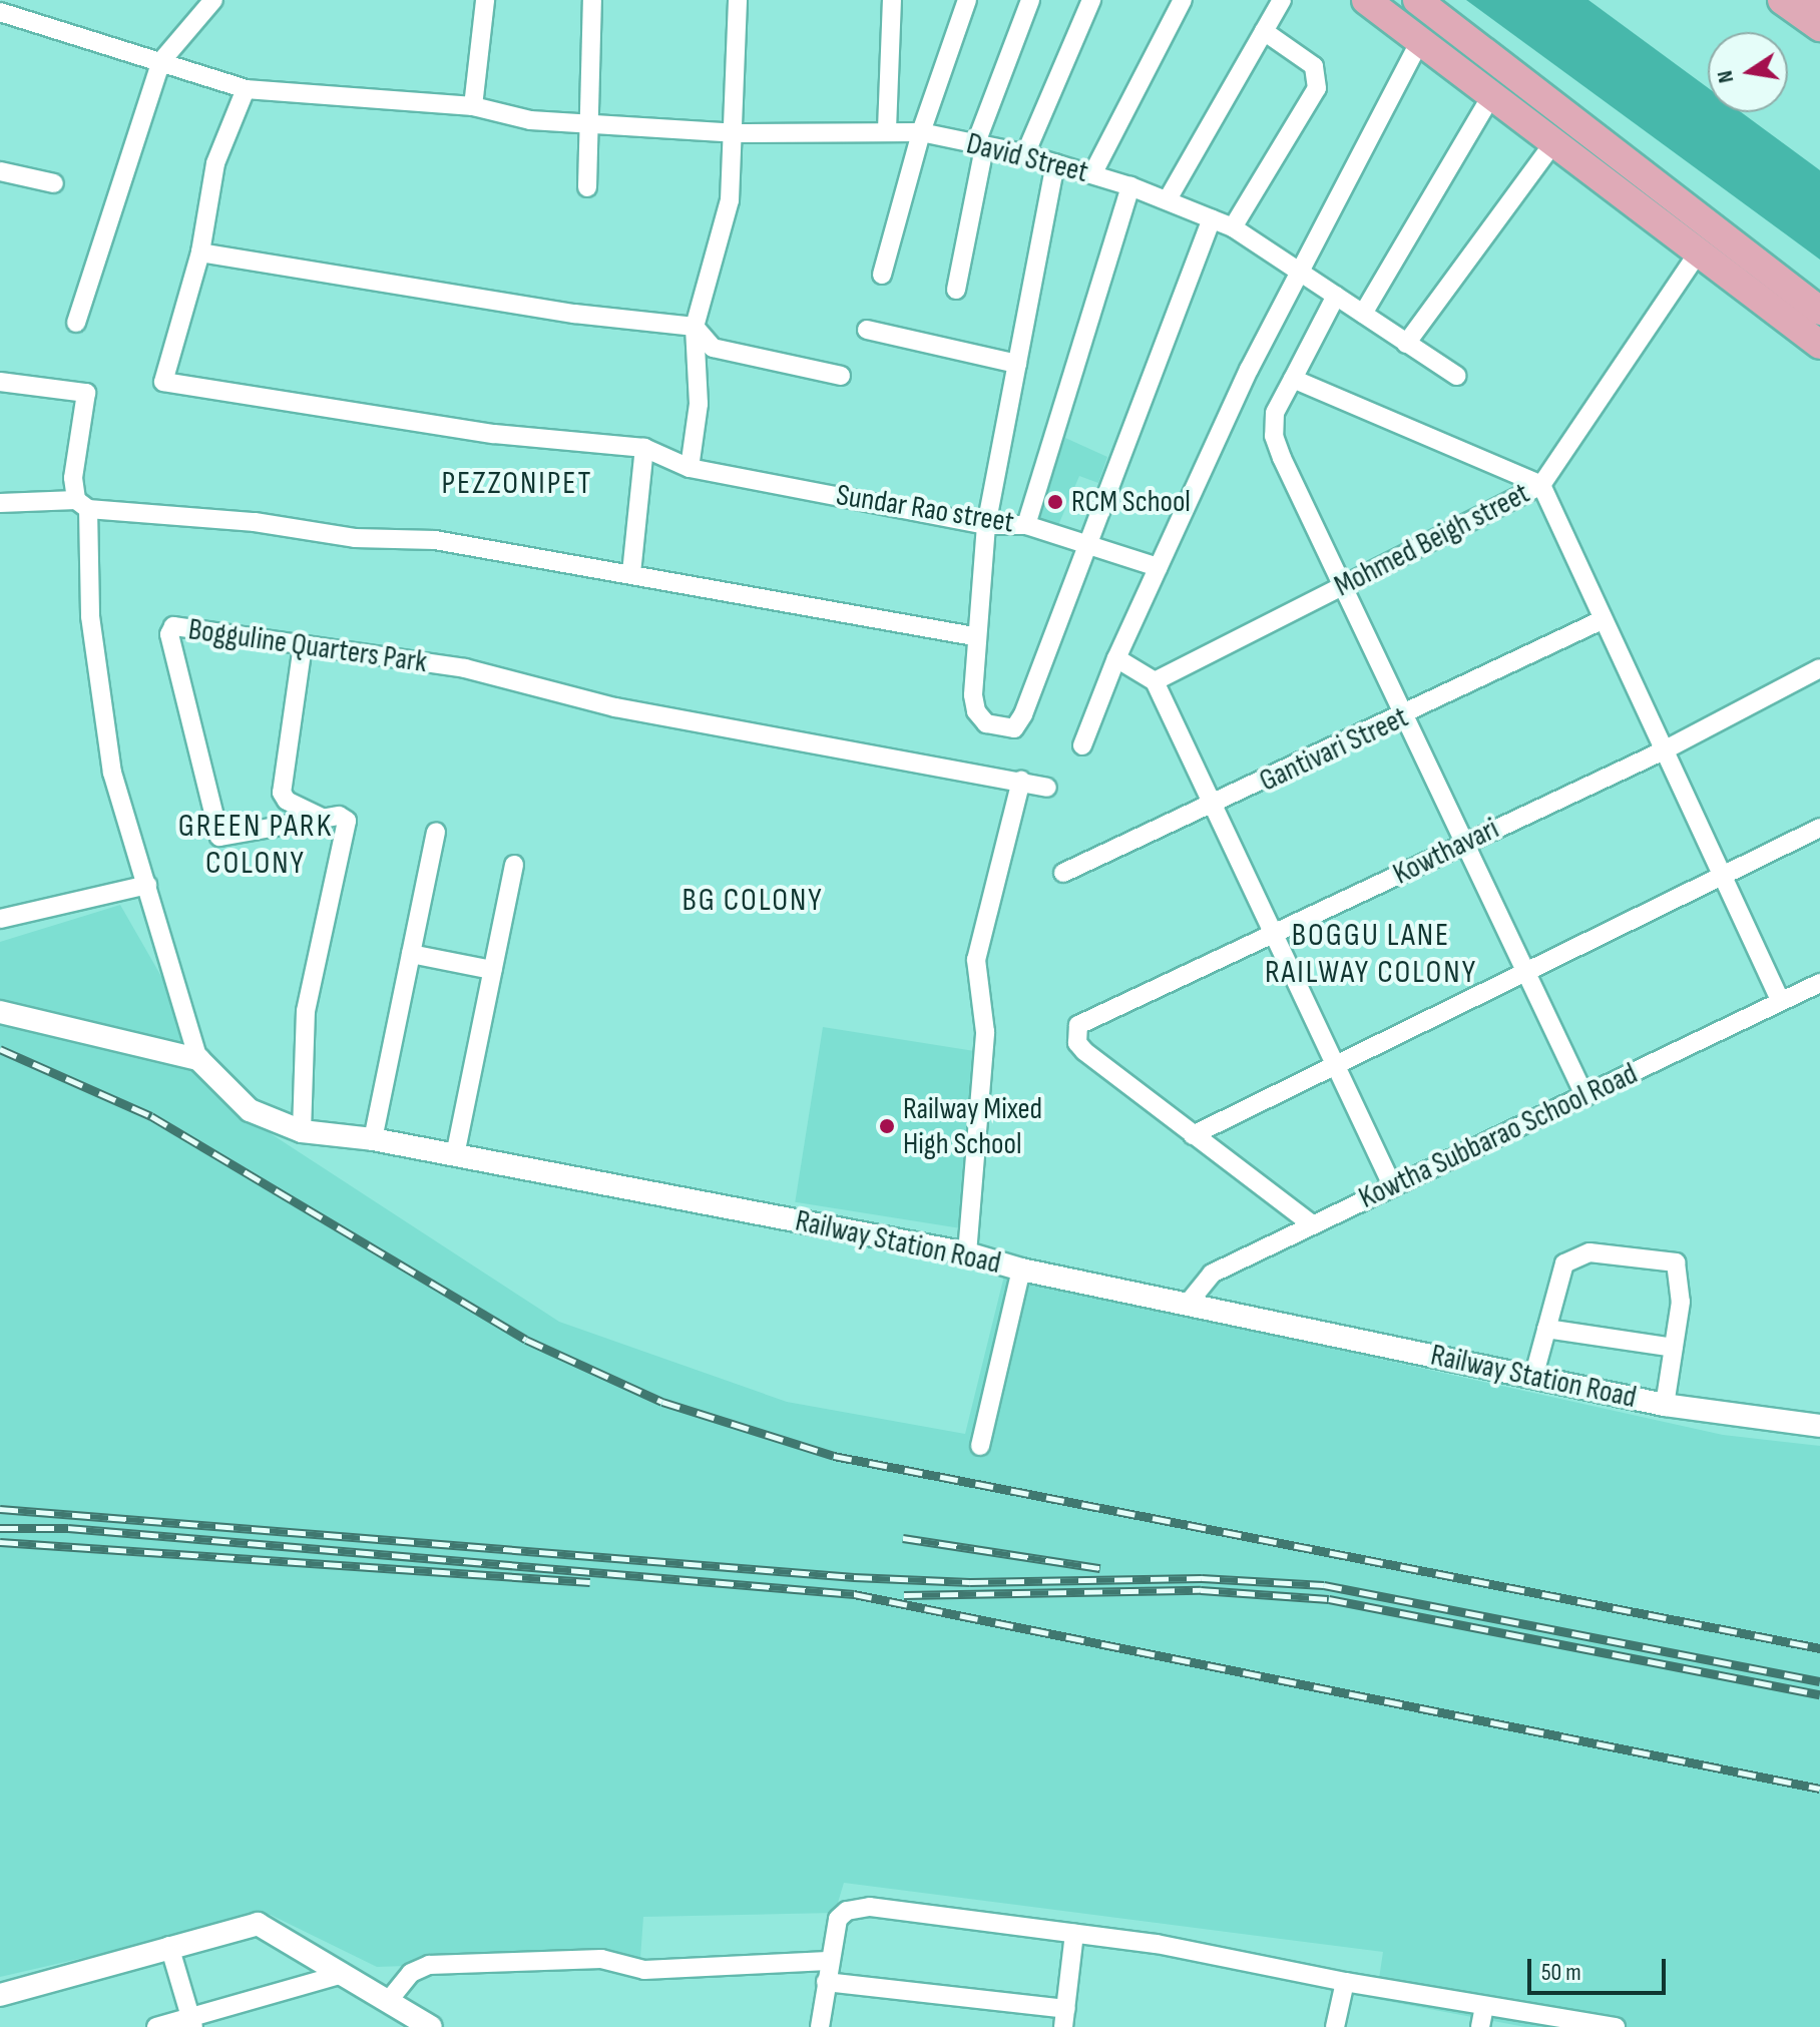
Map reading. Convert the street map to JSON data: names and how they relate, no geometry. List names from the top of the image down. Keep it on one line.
{"streets":{"street":["David Street","Sundar Rao street","Mohmed Beigh street","Bogguline Quarters Park","Gantivari Street","Kowthavari","Kowtha Subbarao School Road","Railway Station Road"]},"crossings":[["Kowtha Subbarao School Road","Railway Station Road"]],"districts":["PEZZONIPET","GREEN PARK COLONY","BG COLONY","BOGGU LANE RAILWAY COLONY"],"places":["RCM School","Railway Mixed High School"],"scale_bar":"50 m","north":"left"}
